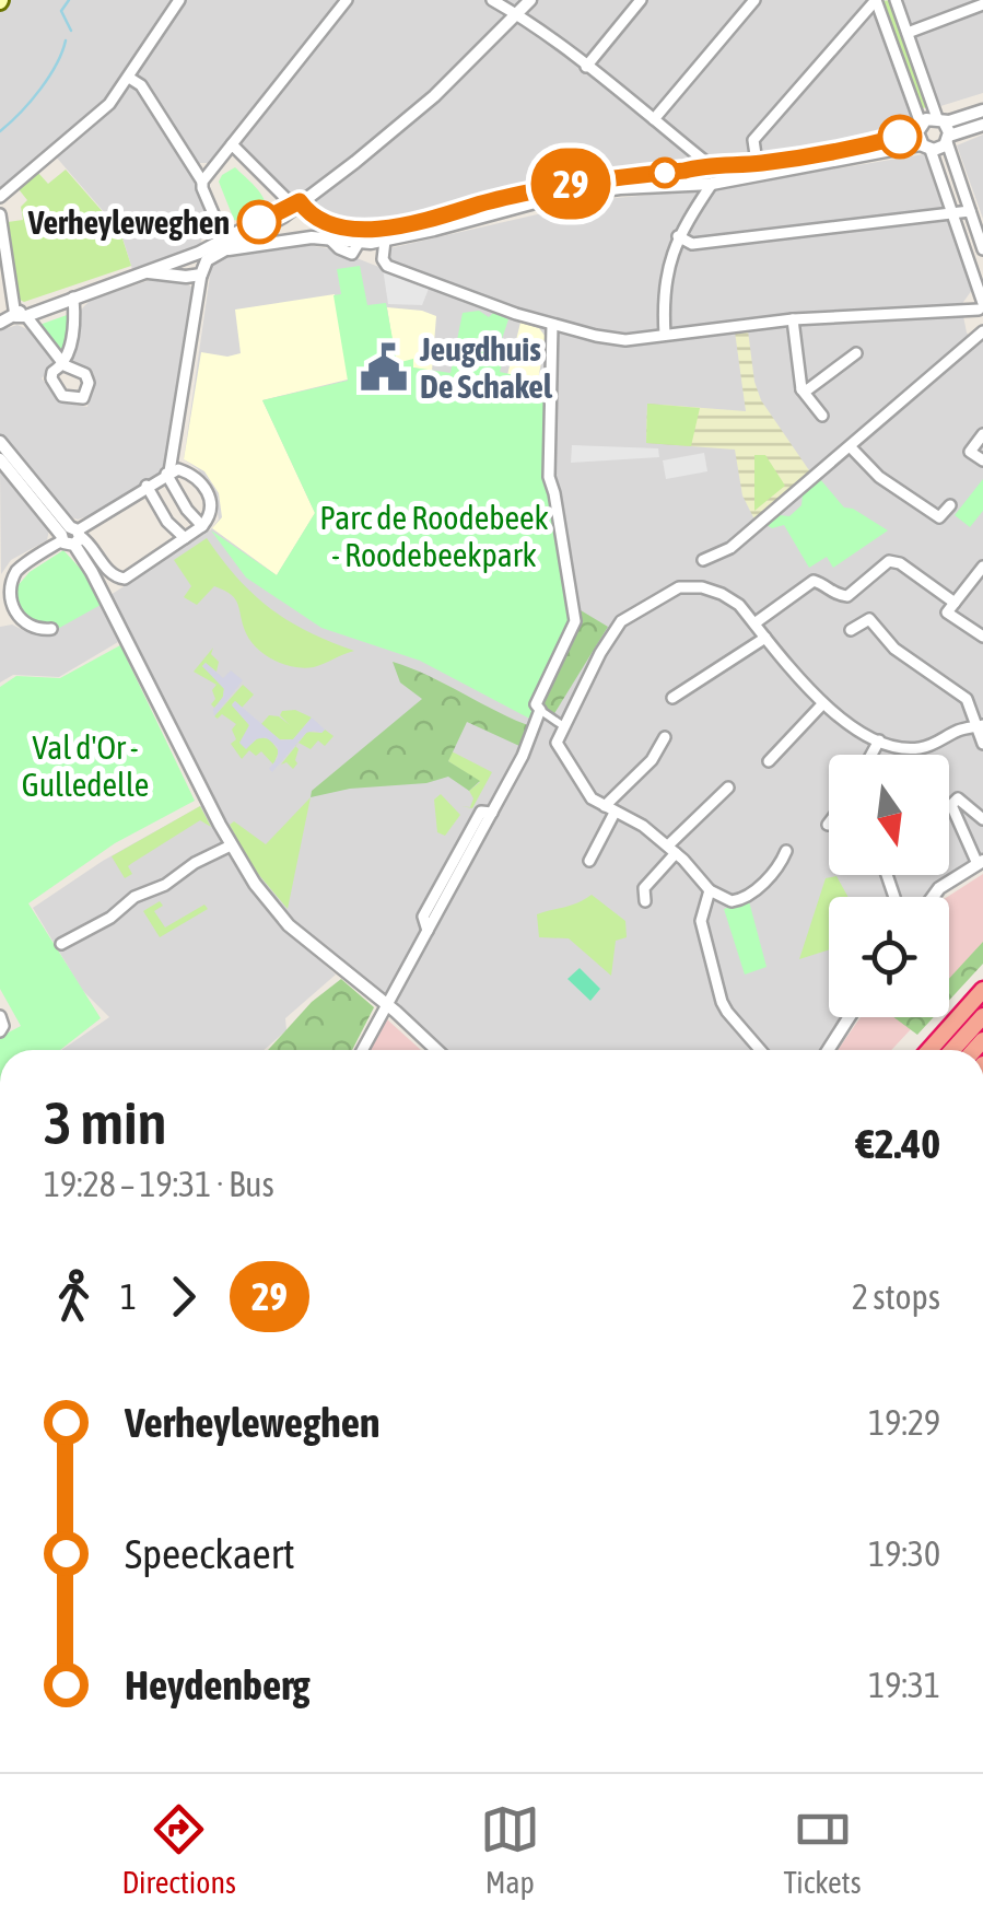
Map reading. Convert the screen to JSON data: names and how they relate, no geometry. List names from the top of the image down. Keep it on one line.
{"parks":["Parc de Roodebeek - Roodebeekpark","Val d'Or - Gulledelle"],"places":{"other":["Verheyleweghen"],"public building":["Jeugdhuis De Schakel"]},"lines":["bus line 29"],"north":"bottom","page":{"on_map":"29","heading":["3 min","19:28 – 19:31 · Bus","€2.40"],"legs":["1","29","2 stops"],"list":[{"name":"Verheyleweghen","value":"19:29"},{"name":"Speeckaert","value":"19:30"},{"name":"Heydenberg","value":"19:31"}],"tabs":["Directions","Map","Tickets"]}}
